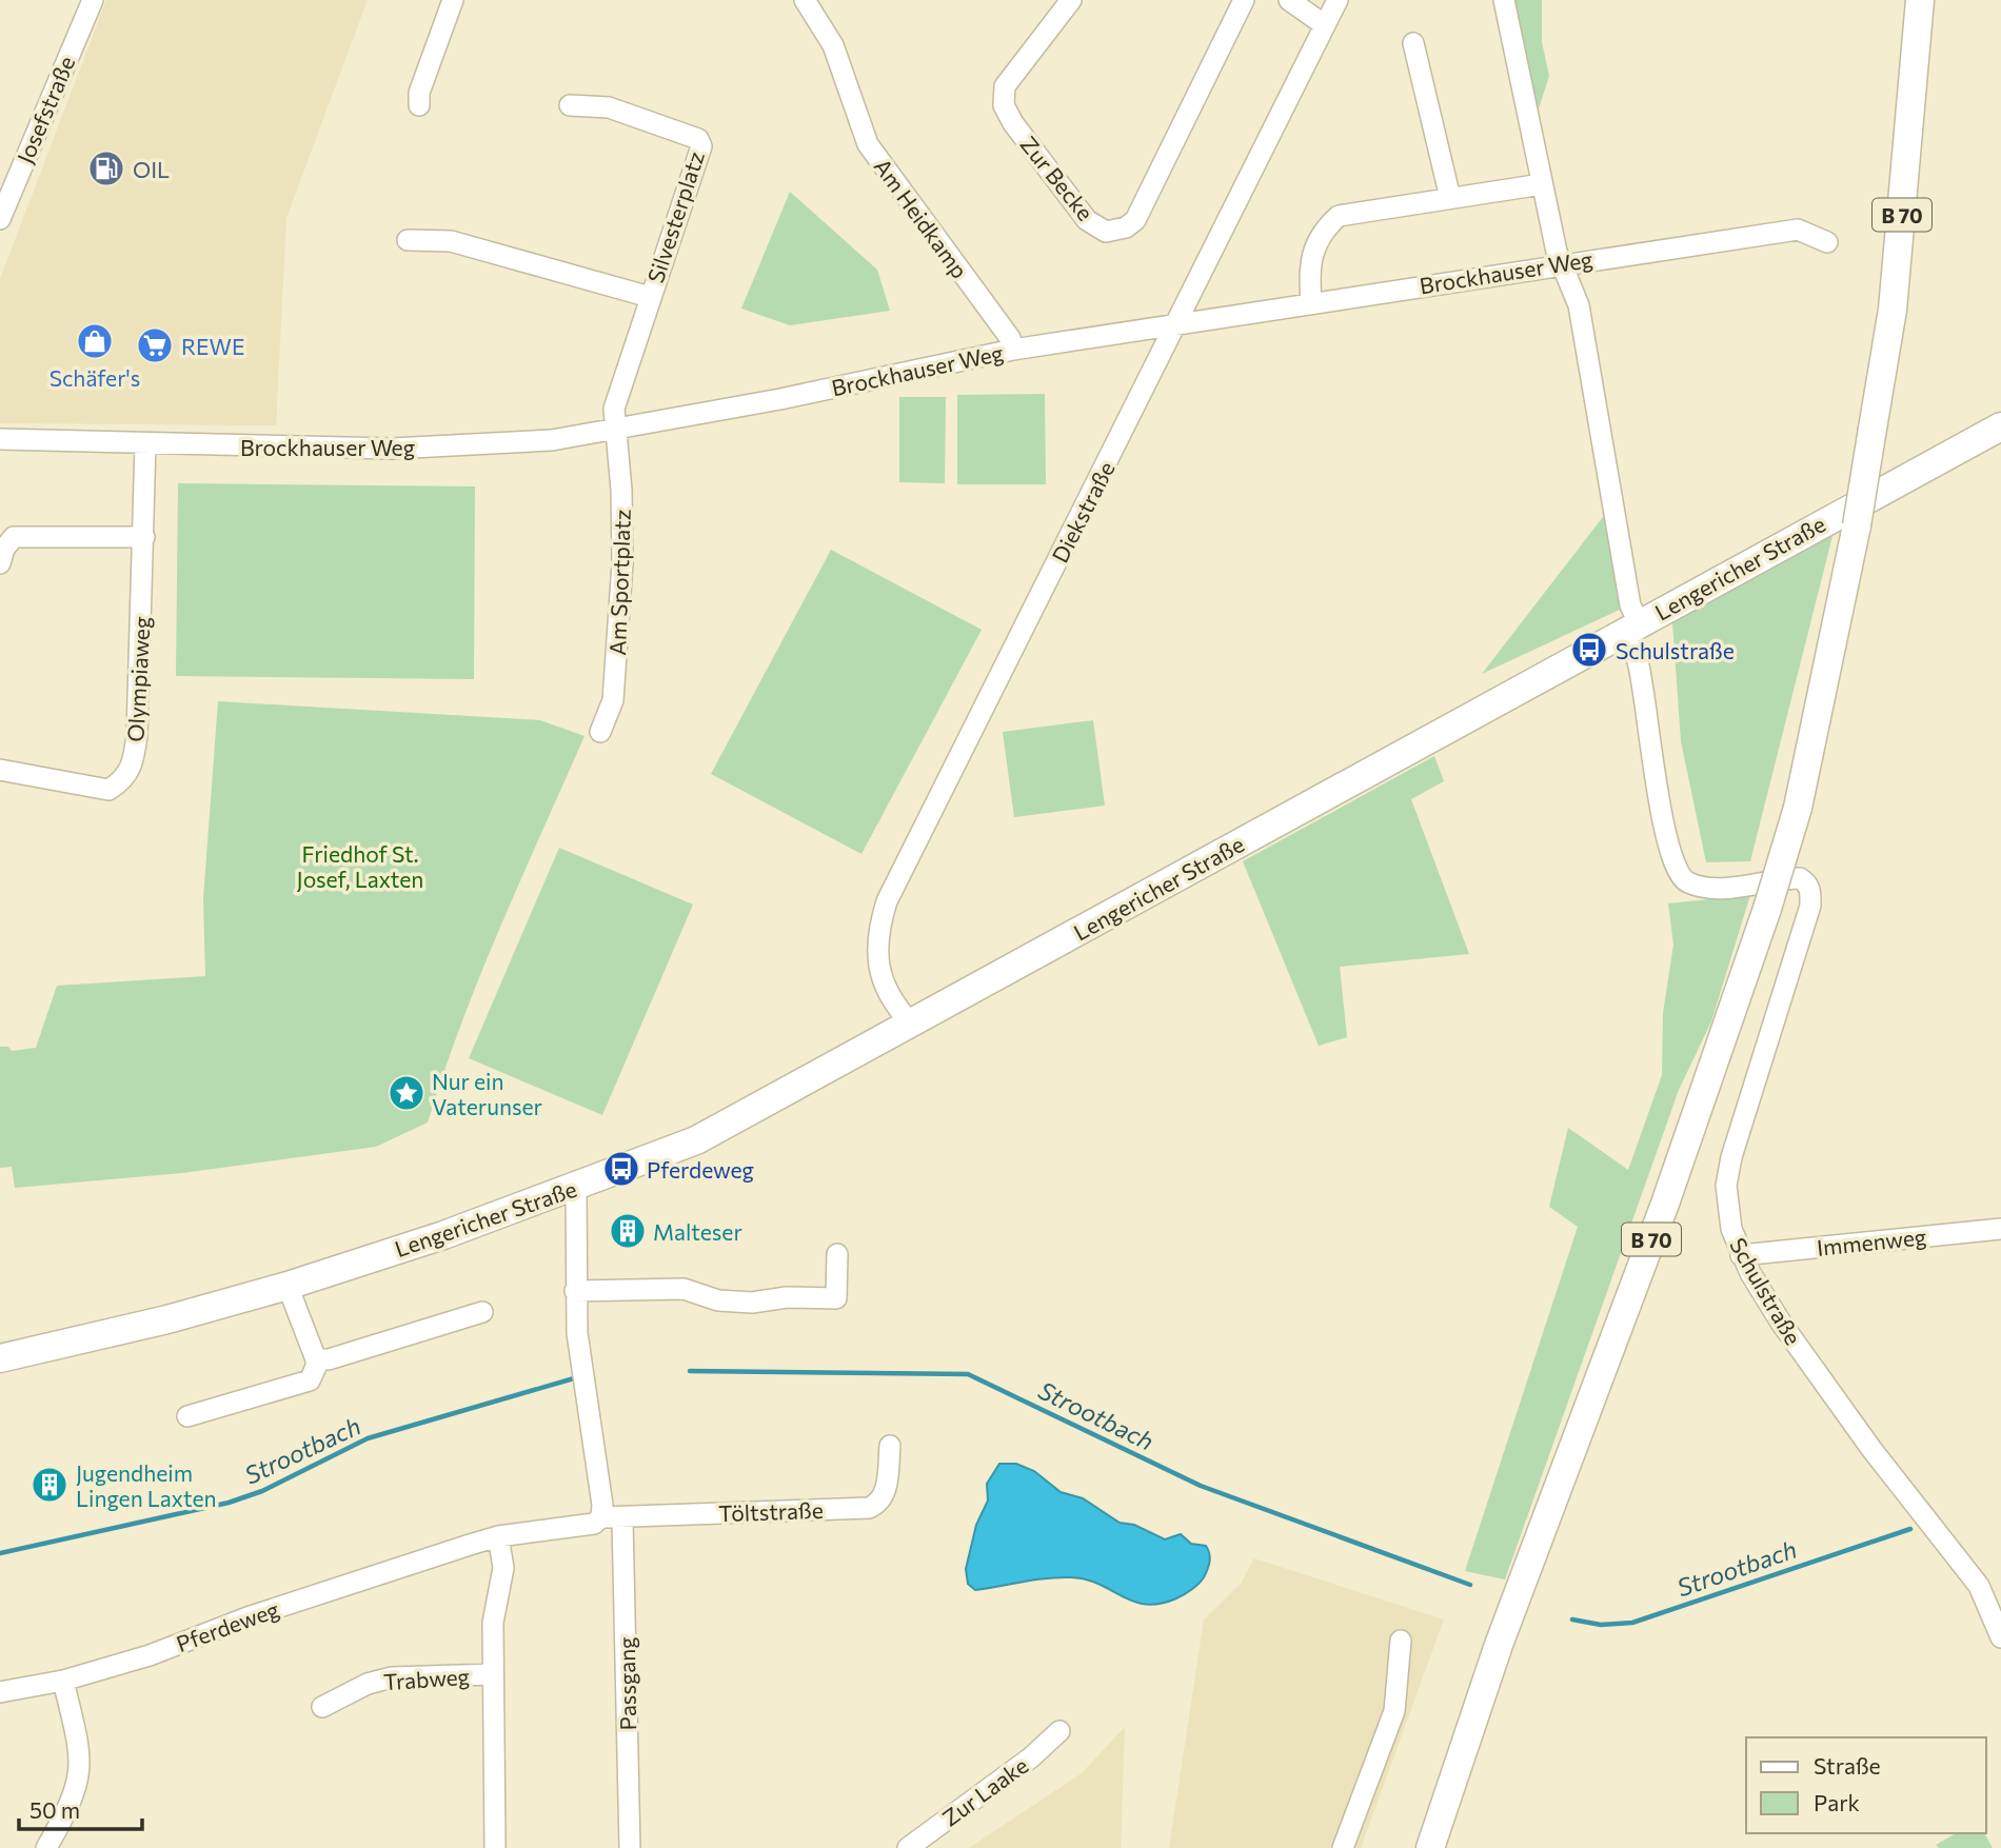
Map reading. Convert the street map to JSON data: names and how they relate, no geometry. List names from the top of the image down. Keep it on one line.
{"streets":{"main road":["B 70","Lengericher Straße"],"street":["Josefstraße","Zur Becke","Silvesterplatz","Am Heidkamp","Brockhauser Weg","Diekstraße","Am Sportplatz","Olympiaweg","Immenweg","Schulstraße","Töltstraße","Pferdeweg","Trabweg","Passgang","Zur Laake"]},"crossings":[["Silvesterplatz","Brockhauser Weg"],["Silvesterplatz","Am Sportplatz"],["Am Heidkamp","Brockhauser Weg"],["Brockhauser Weg","Diekstraße"],["Brockhauser Weg","Am Sportplatz"],["Brockhauser Weg","Olympiaweg"],["Brockhauser Weg","Schulstraße"],["Diekstraße","Lengericher Straße"],["Lengericher Straße","Schulstraße"],["Immenweg","Schulstraße"],["Töltstraße","Pferdeweg"],["Töltstraße","Passgang"],["Pferdeweg","Trabweg"]],"water":["Strootbach"],"parks":["Friedhof St. Josef, Laxten"],"places":{"fuel station":["OIL"],"shop":["Schäfer's"],"supermarket":["REWE"],"bus stop":["Schulstraße","Pferdeweg"],"place":["Nur ein Vaterunser"],"building":["Malteser","Jugendheim Lingen Laxten"]},"legend":["Straße","Park"],"scale_bar":"50 m"}
